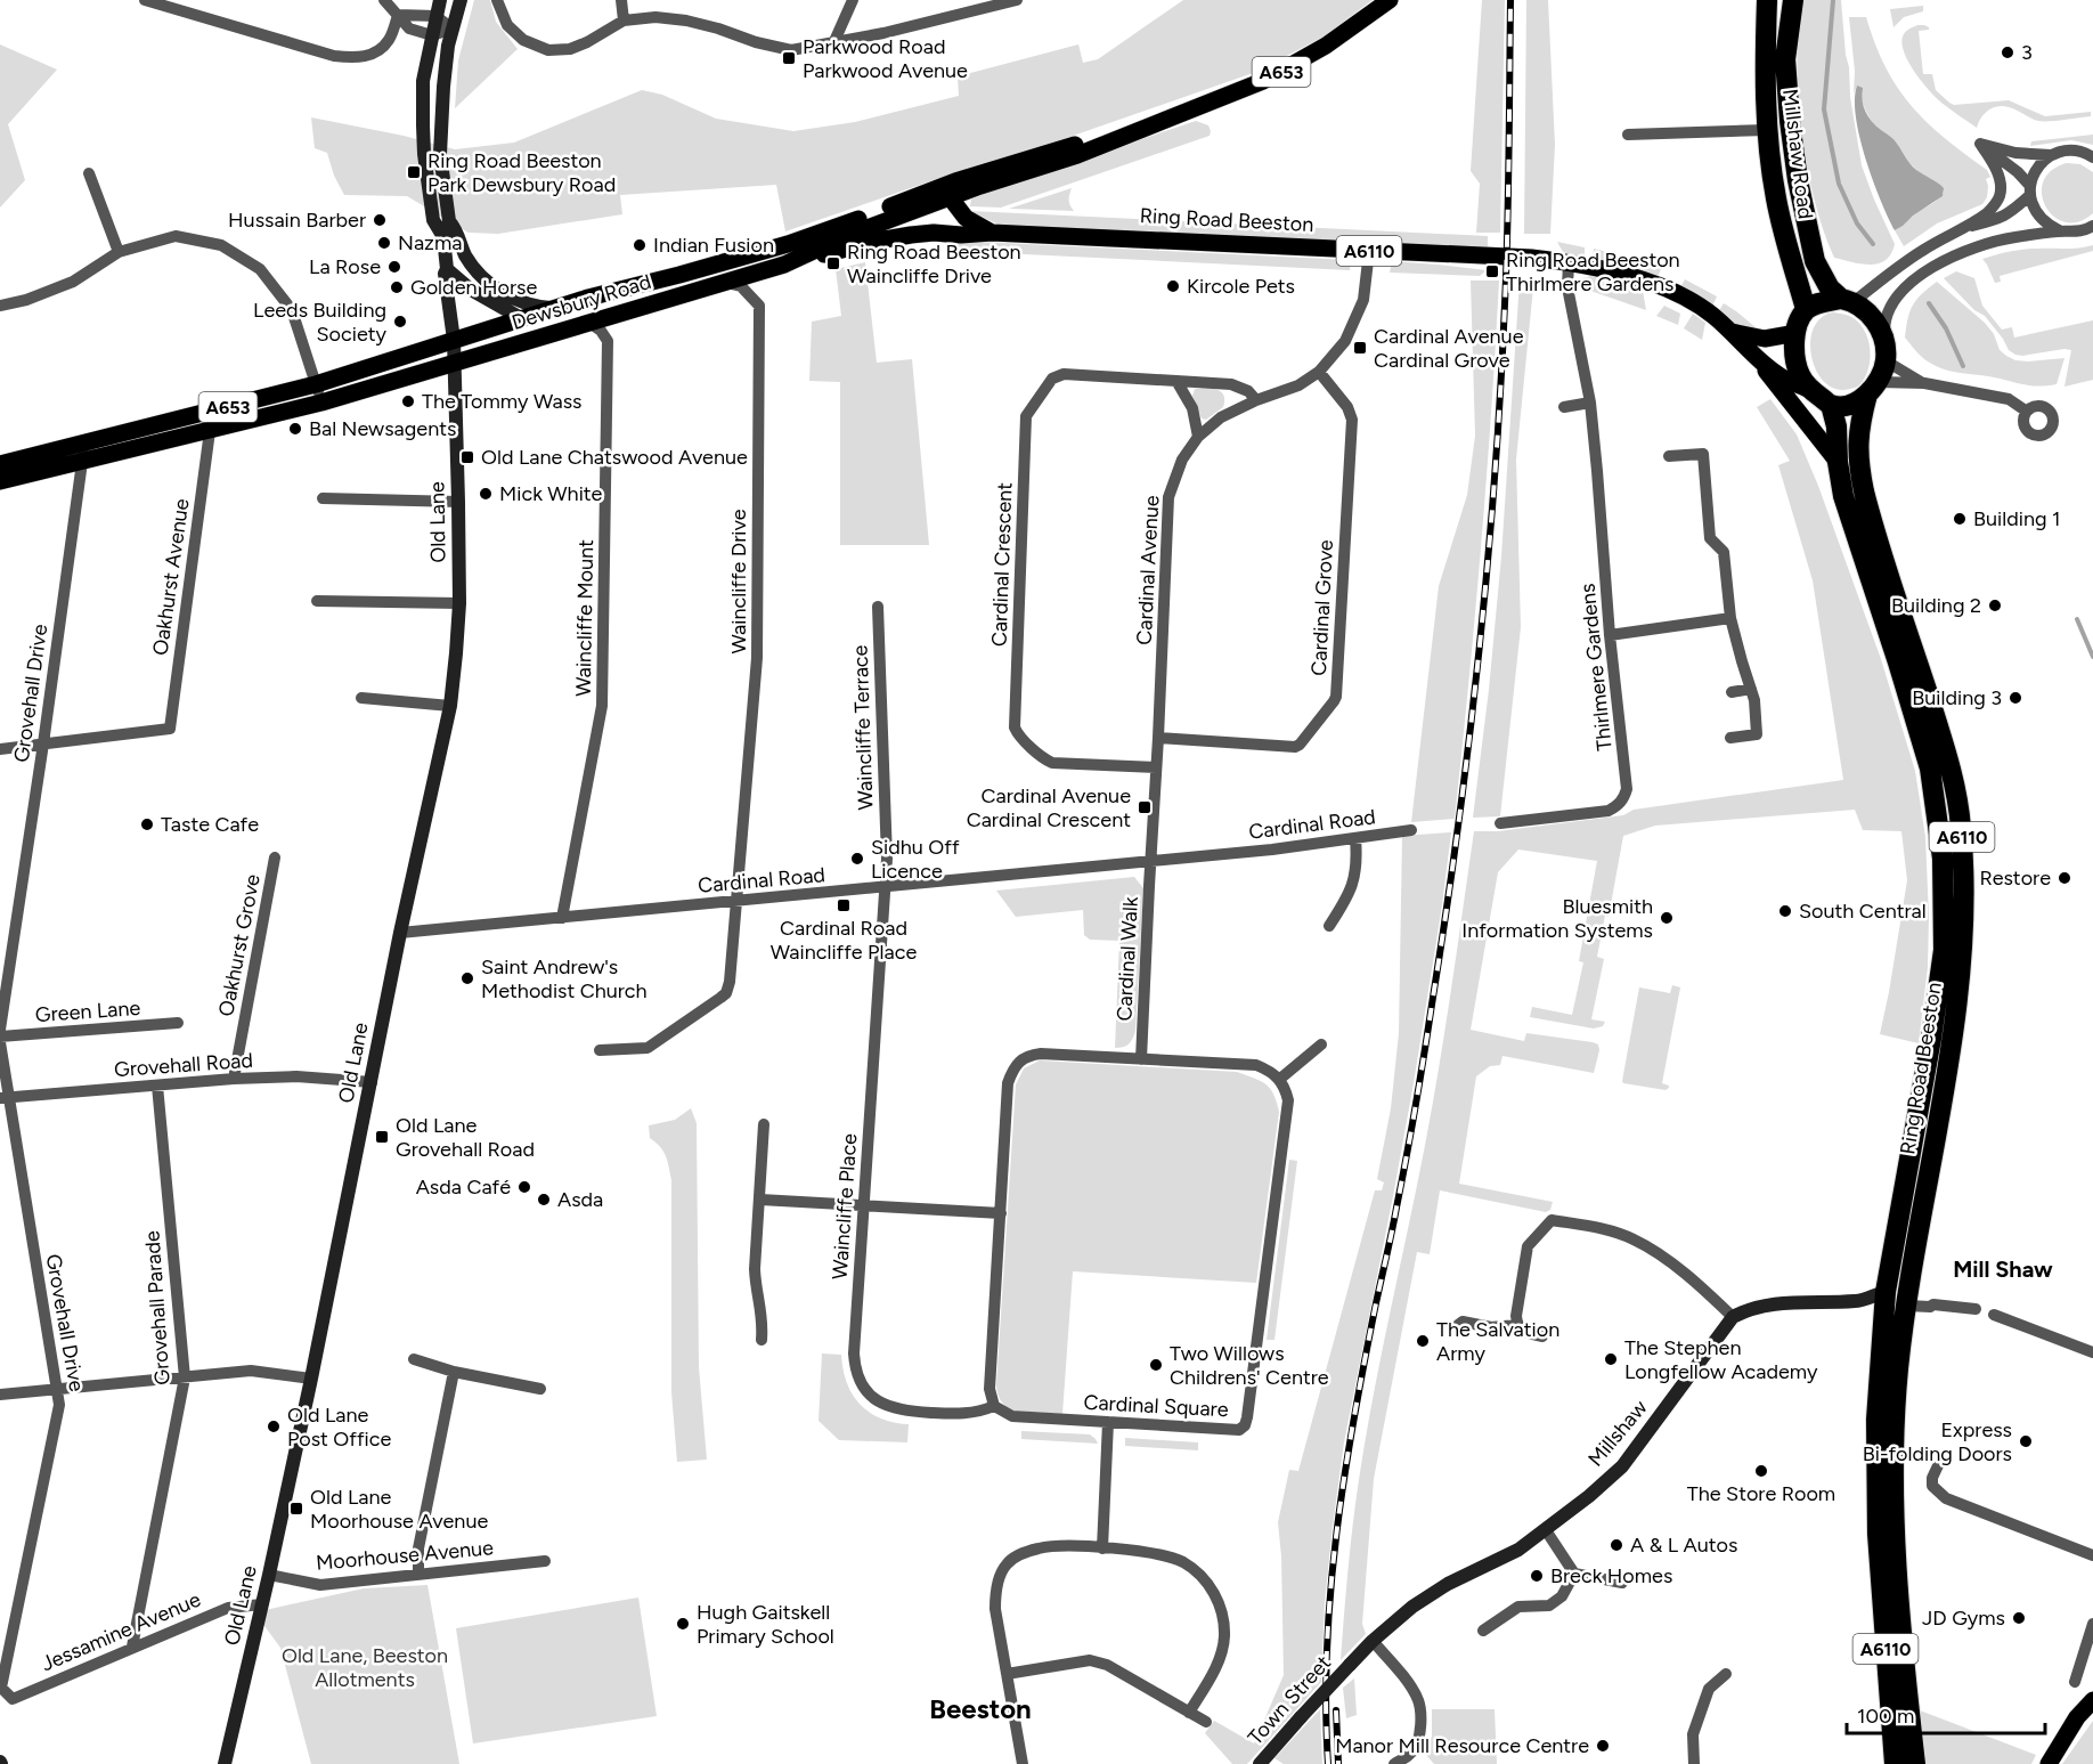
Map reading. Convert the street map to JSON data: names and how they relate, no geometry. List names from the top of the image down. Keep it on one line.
{"streets":{"highway":["Millshaw Road","Ring Road Beeston","A6110"],"main road":["A653","Dewsbury Road"],"street":["Old Lane","Cardinal Crescent","Cardinal Avenue","Oakhurst Avenue","Waincliffe Drive","Cardinal Grove","Waincliffe Mount","Thirlmere Gardens","Grovehall Drive","Waincliffe Terrace","Cardinal Road","Oakhurst Grove","Cardinal Walk","Green Lane","Grovehall Road","Waincliffe Place","Grovehall Parade","Cardinal Square","Millshaw","Moorhouse Avenue","Jessamine Avenue","Town Street"]},"crossings":[["Millshaw Road","Ring Road Beeston"],["Ring Road Beeston","Dewsbury Road"],["Ring Road Beeston","Cardinal Avenue"],["Ring Road Beeston","Thirlmere Gardens"],["Dewsbury Road","Old Lane"],["Dewsbury Road","Oakhurst Avenue"],["Dewsbury Road","Waincliffe Drive"],["Dewsbury Road","Waincliffe Mount"],["Dewsbury Road","Grovehall Drive"],["Old Lane","Cardinal Road"],["Old Lane","Grovehall Road"],["Old Lane","Moorhouse Avenue"],["Old Lane","Jessamine Avenue"],["Cardinal Crescent","Cardinal Avenue"],["Cardinal Avenue","Cardinal Grove"],["Cardinal Avenue","Cardinal Road"],["Cardinal Avenue","Cardinal Walk"],["Oakhurst Avenue","Grovehall Drive"],["Waincliffe Drive","Cardinal Road"],["Waincliffe Mount","Cardinal Road"],["Grovehall Drive","Grovehall Road"],["Grovehall Drive","Jessamine Avenue"],["Waincliffe Terrace","Cardinal Road"],["Waincliffe Terrace","Waincliffe Place"],["Cardinal Road","Cardinal Walk"],["Cardinal Road","Waincliffe Place"],["Oakhurst Grove","Grovehall Road"],["Grovehall Road","Grovehall Parade"],["Waincliffe Place","Cardinal Square"],["Grovehall Parade","Jessamine Avenue"],["Millshaw","Town Street"]],"districts":["Mill Shaw","Beeston"],"parks":["Old Lane, Beeston Allotments"],"places":{"other":["3","Hussain Barber","Nazma","Indian Fusion","La Rose","Kircole Pets","Golden Horse","Leeds Building Society","The Tommy Wass","Bal Newsagents","Mick White","Building 1","Building 2","Building 3","Taste Cafe","Sidhu Off Licence","Restore","South Central","Bluesmith Information Systems","Saint Andrew's Methodist Church","Asda Café","Asda","The Salvation Army","The Stephen Longfellow Academy","Two Willows Childrens' Centre","Old Lane Post Office","Express Bi-folding Doors","The Store Room","A & L Autos","Breck Homes","JD Gyms","Hugh Gaitskell Primary School","Manor Mill Resource Centre"],"transit":["Parkwood Road Parkwood Avenue","Ring Road Beeston Park Dewsbury Road","Ring Road Beeston Waincliffe Drive","Ring Road Beeston Thirlmere Gardens","Cardinal Avenue Cardinal Grove","Old Lane Chatswood Avenue","Cardinal Avenue Cardinal Crescent","Cardinal Road Waincliffe Place","Old Lane Grovehall Road","Old Lane Moorhouse Avenue"]},"scale_bar":"100 m"}
